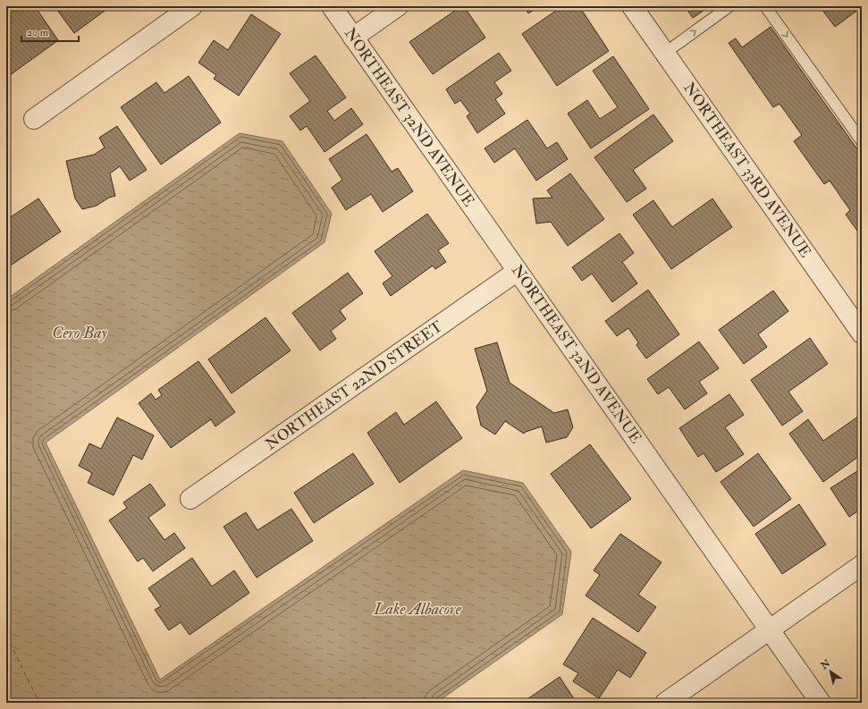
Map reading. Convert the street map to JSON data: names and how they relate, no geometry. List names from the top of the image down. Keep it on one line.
{"streets":{"street":["NORTHEAST 32ND AVENUE","NORTHEAST 33RD AVENUE","NORTHEAST 22ND STREET"]},"crossings":[["NORTHEAST 32ND AVENUE","NORTHEAST 22ND STREET"]],"water":["Cero Bay","Lake Albacore"],"scale_bar":"20 m","north":"top left"}
